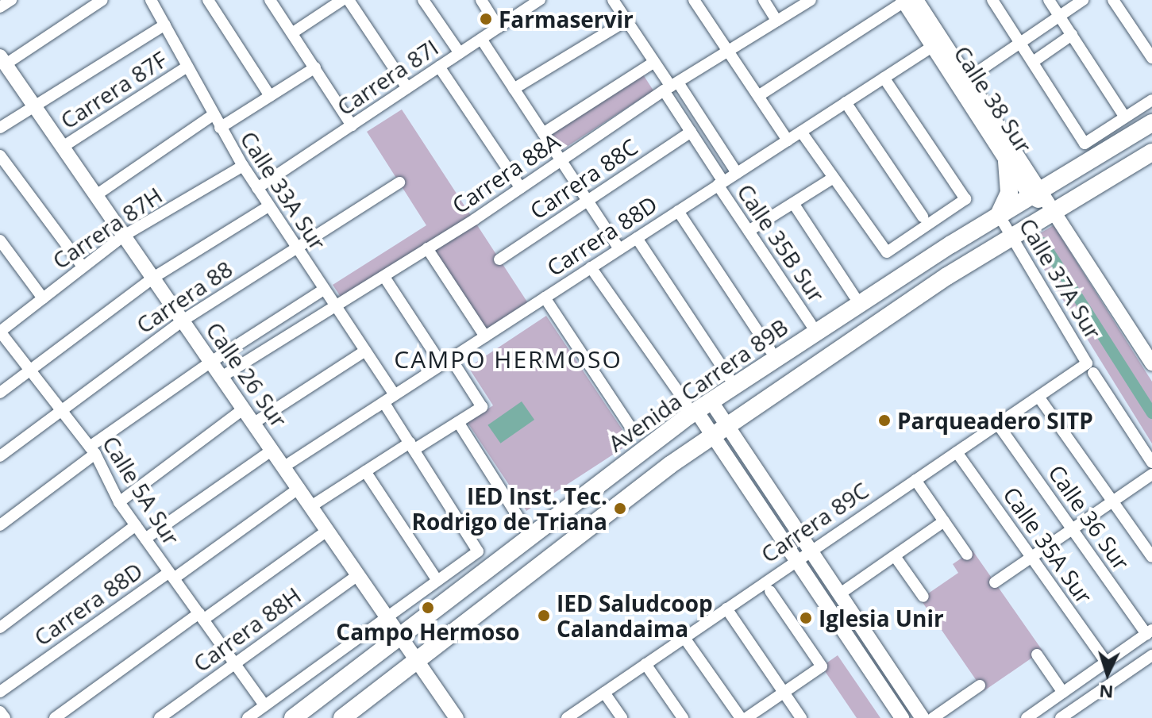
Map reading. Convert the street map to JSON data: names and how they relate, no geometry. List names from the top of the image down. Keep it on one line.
{"streets":{"main road":["Avenida Carrera 89B"],"street":["Carrera 87I","Carrera 87F","Calle 38 Sur","Carrera 88A","Carrera 88C","Calle 33A Sur","Carrera 87H","Carrera 88D","Calle 35B Sur","Calle 37A Sur","Carrera 88","Calle 26 Sur","Calle 5A Sur","Calle 36 Sur","Carrera 89C","Calle 35A Sur","Carrera 88H"]},"crossings":[["Carrera 87I","Calle 33A Sur"],["Carrera 87F","Calle 33A Sur"],["Carrera 87F","Calle 26 Sur"],["Calle 38 Sur","Carrera 88D"],["Calle 38 Sur","Avenida Carrera 89B"],["Carrera 88A","Calle 33A Sur"],["Carrera 88A","Calle 35B Sur"],["Carrera 88A","Calle 26 Sur"],["Carrera 88C","Calle 35B Sur"],["Calle 33A Sur","Carrera 87H"],["Calle 33A Sur","Carrera 88D"],["Calle 33A Sur","Carrera 88"],["Carrera 87H","Calle 26 Sur"],["Carrera 87H","Calle 5A Sur"],["Carrera 88D","Calle 35B Sur"],["Carrera 88D","Calle 26 Sur"],["Carrera 88D","Calle 5A Sur"],["Calle 37A Sur","Avenida Carrera 89B"],["Calle 37A Sur","Carrera 89C"],["Carrera 88","Calle 26 Sur"],["Carrera 88","Calle 5A Sur"],["Calle 26 Sur","Avenida Carrera 89B"],["Calle 26 Sur","Carrera 88H"],["Calle 5A Sur","Carrera 88H"],["Calle 36 Sur","Carrera 89C"],["Carrera 89C","Calle 35A Sur"]],"districts":["CAMPO HERMOSO"],"places":["Farmaservir","Parqueadero SITP","IED Inst. Tec. Rodrigo de Triana","Campo Hermoso","IED Saludcoop Calandaima","Iglesia Unir"],"north":"bottom"}
